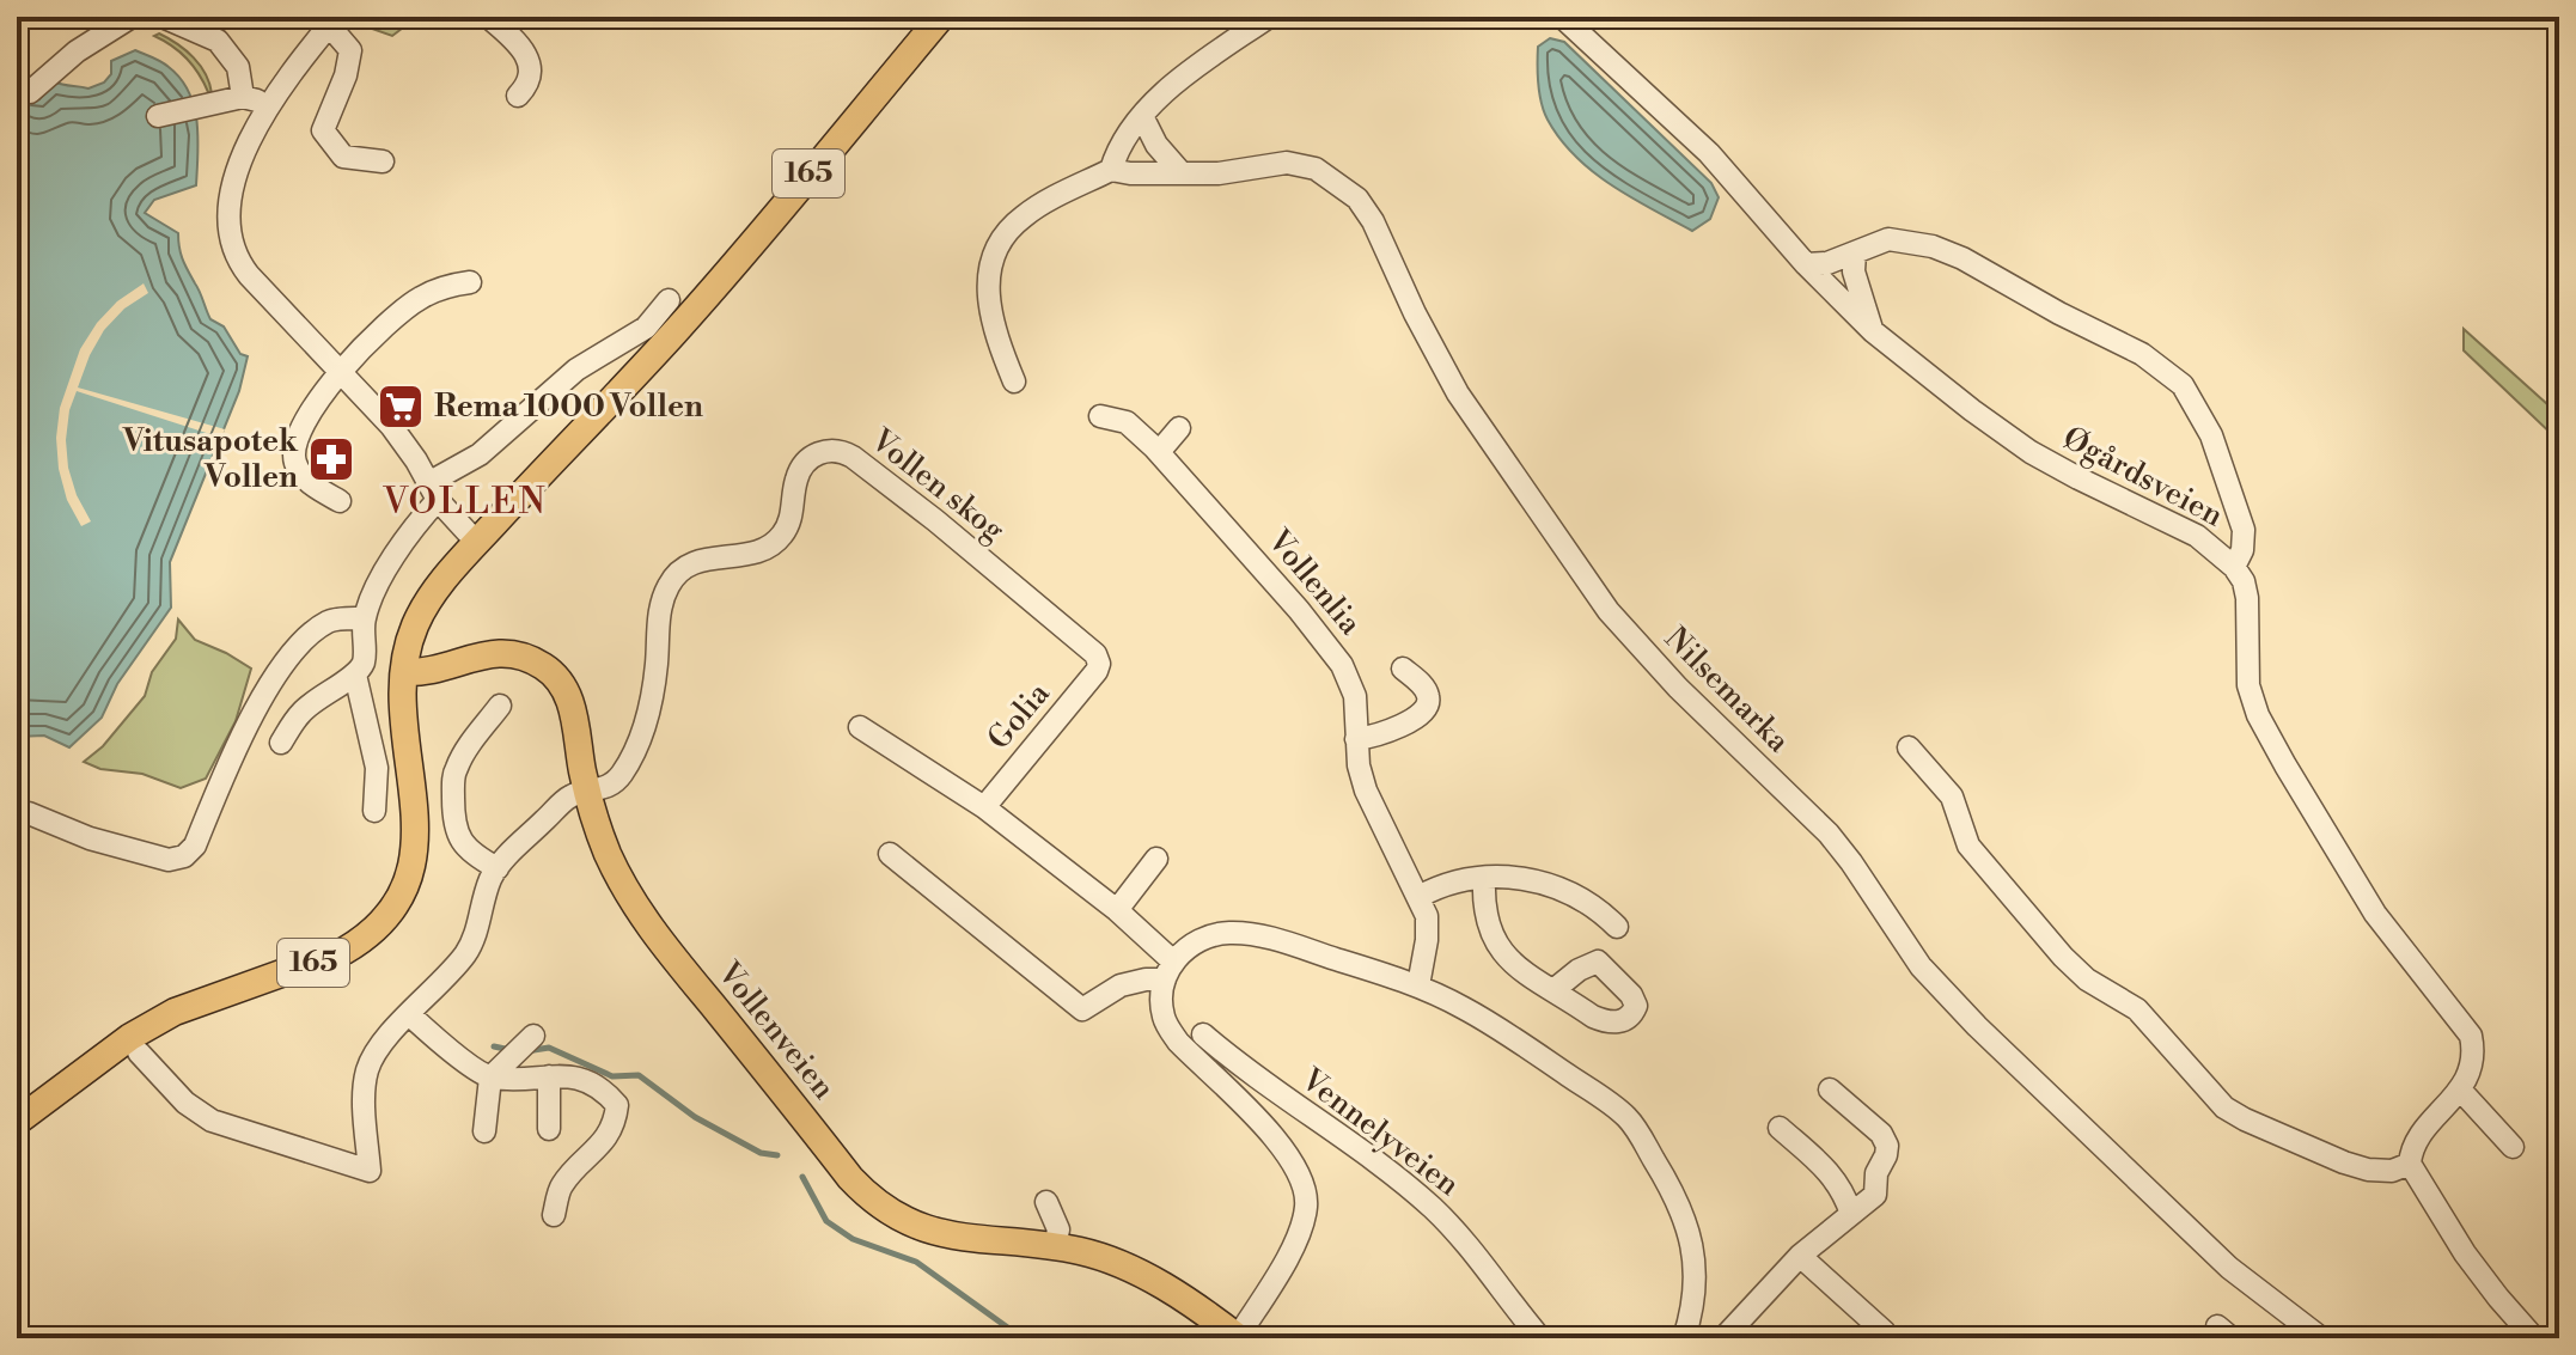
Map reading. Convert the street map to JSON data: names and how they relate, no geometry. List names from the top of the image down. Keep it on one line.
{"streets":{"main road":["165","Vollenveien"],"street":["Øgårdsveien","Vollen skog","Vollenlia","Nilsemarka","Golia","Vennelyveien"]},"crossings":[["165","Vollenveien"],["Vollen skog","Golia"],["Vollen skog","Vollenveien"]],"districts":["VOLLEN"],"places":{"supermarket":["Rema 1000 Vollen"],"pharmacy":["Vitusapotek Vollen"]}}
